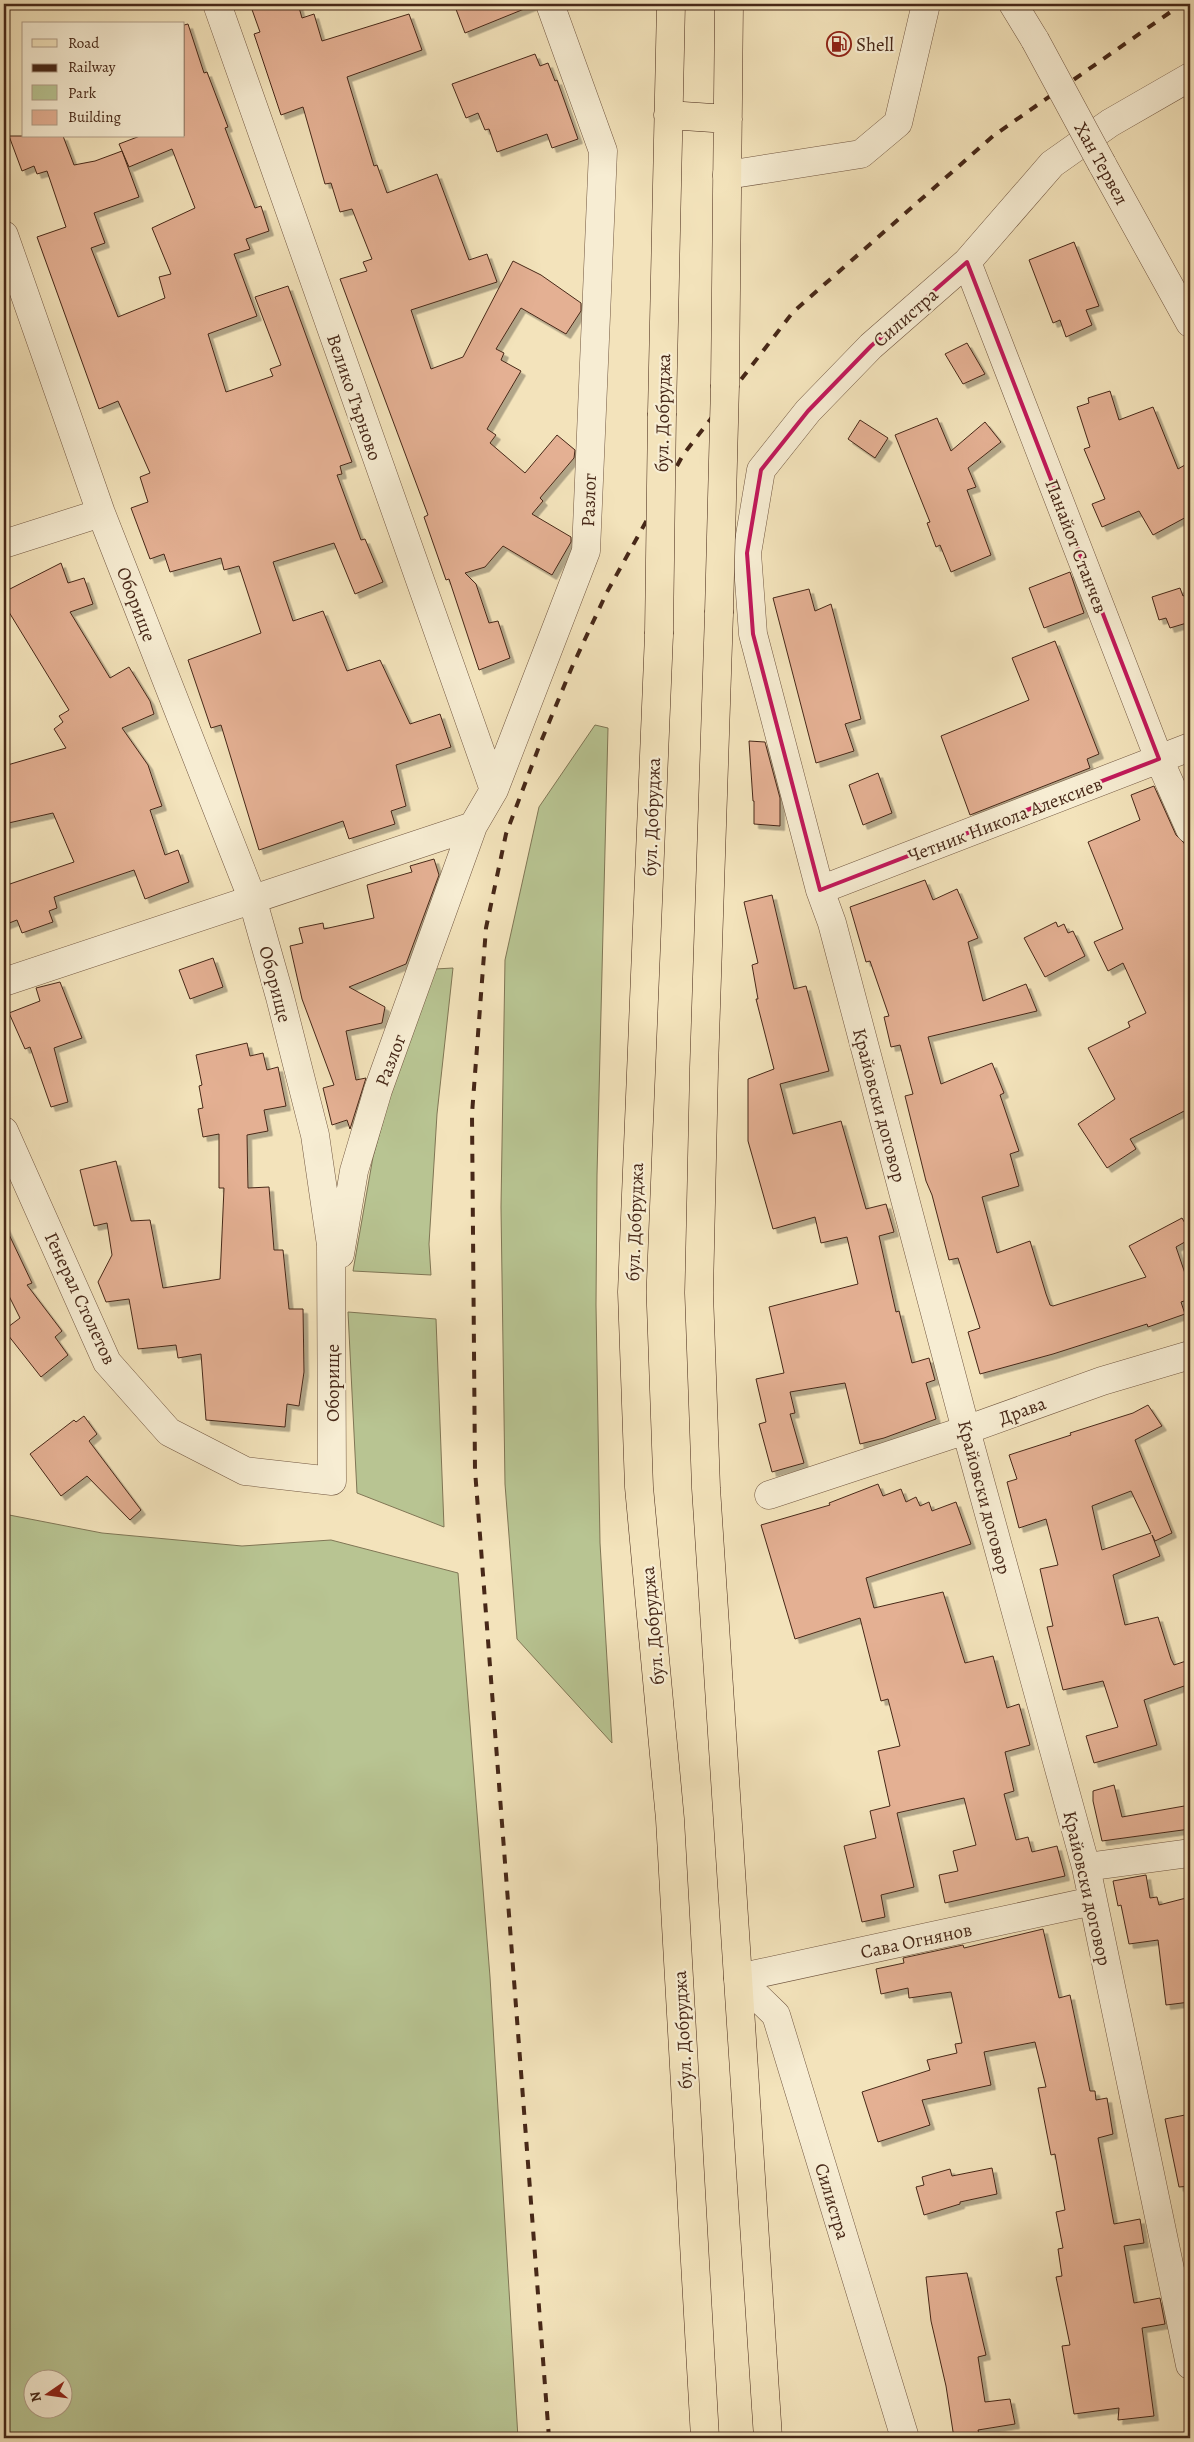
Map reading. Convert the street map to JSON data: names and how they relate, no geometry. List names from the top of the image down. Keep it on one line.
{"streets":{"main road":["бул. Добруджа"],"street":["Хан Тервел","Силистра","Велико Търново","Разлог","Панайот Станчев","Оборище","Четник Никола Алексиев","Крайовски договор","Генерал Столетов","Драва","Сава Огнянов"]},"crossings":[["Силистра","Панайот Станчев"],["Силистра","Крайовски договор"],["Силистра","Сава Огнянов"],["Велико Търново","Разлог"],["Разлог","Оборище"],["Панайот Станчев","Четник Никола Алексиев"],["Оборище","Генерал Столетов"],["Четник Никола Алексиев","Крайовски договор"],["Крайовски договор","Драва"],["Крайовски договор","Сава Огнянов"]],"places":{"fuel station":["Shell"]},"legend":["Road","Railway","Park","Building"],"north":"left"}
